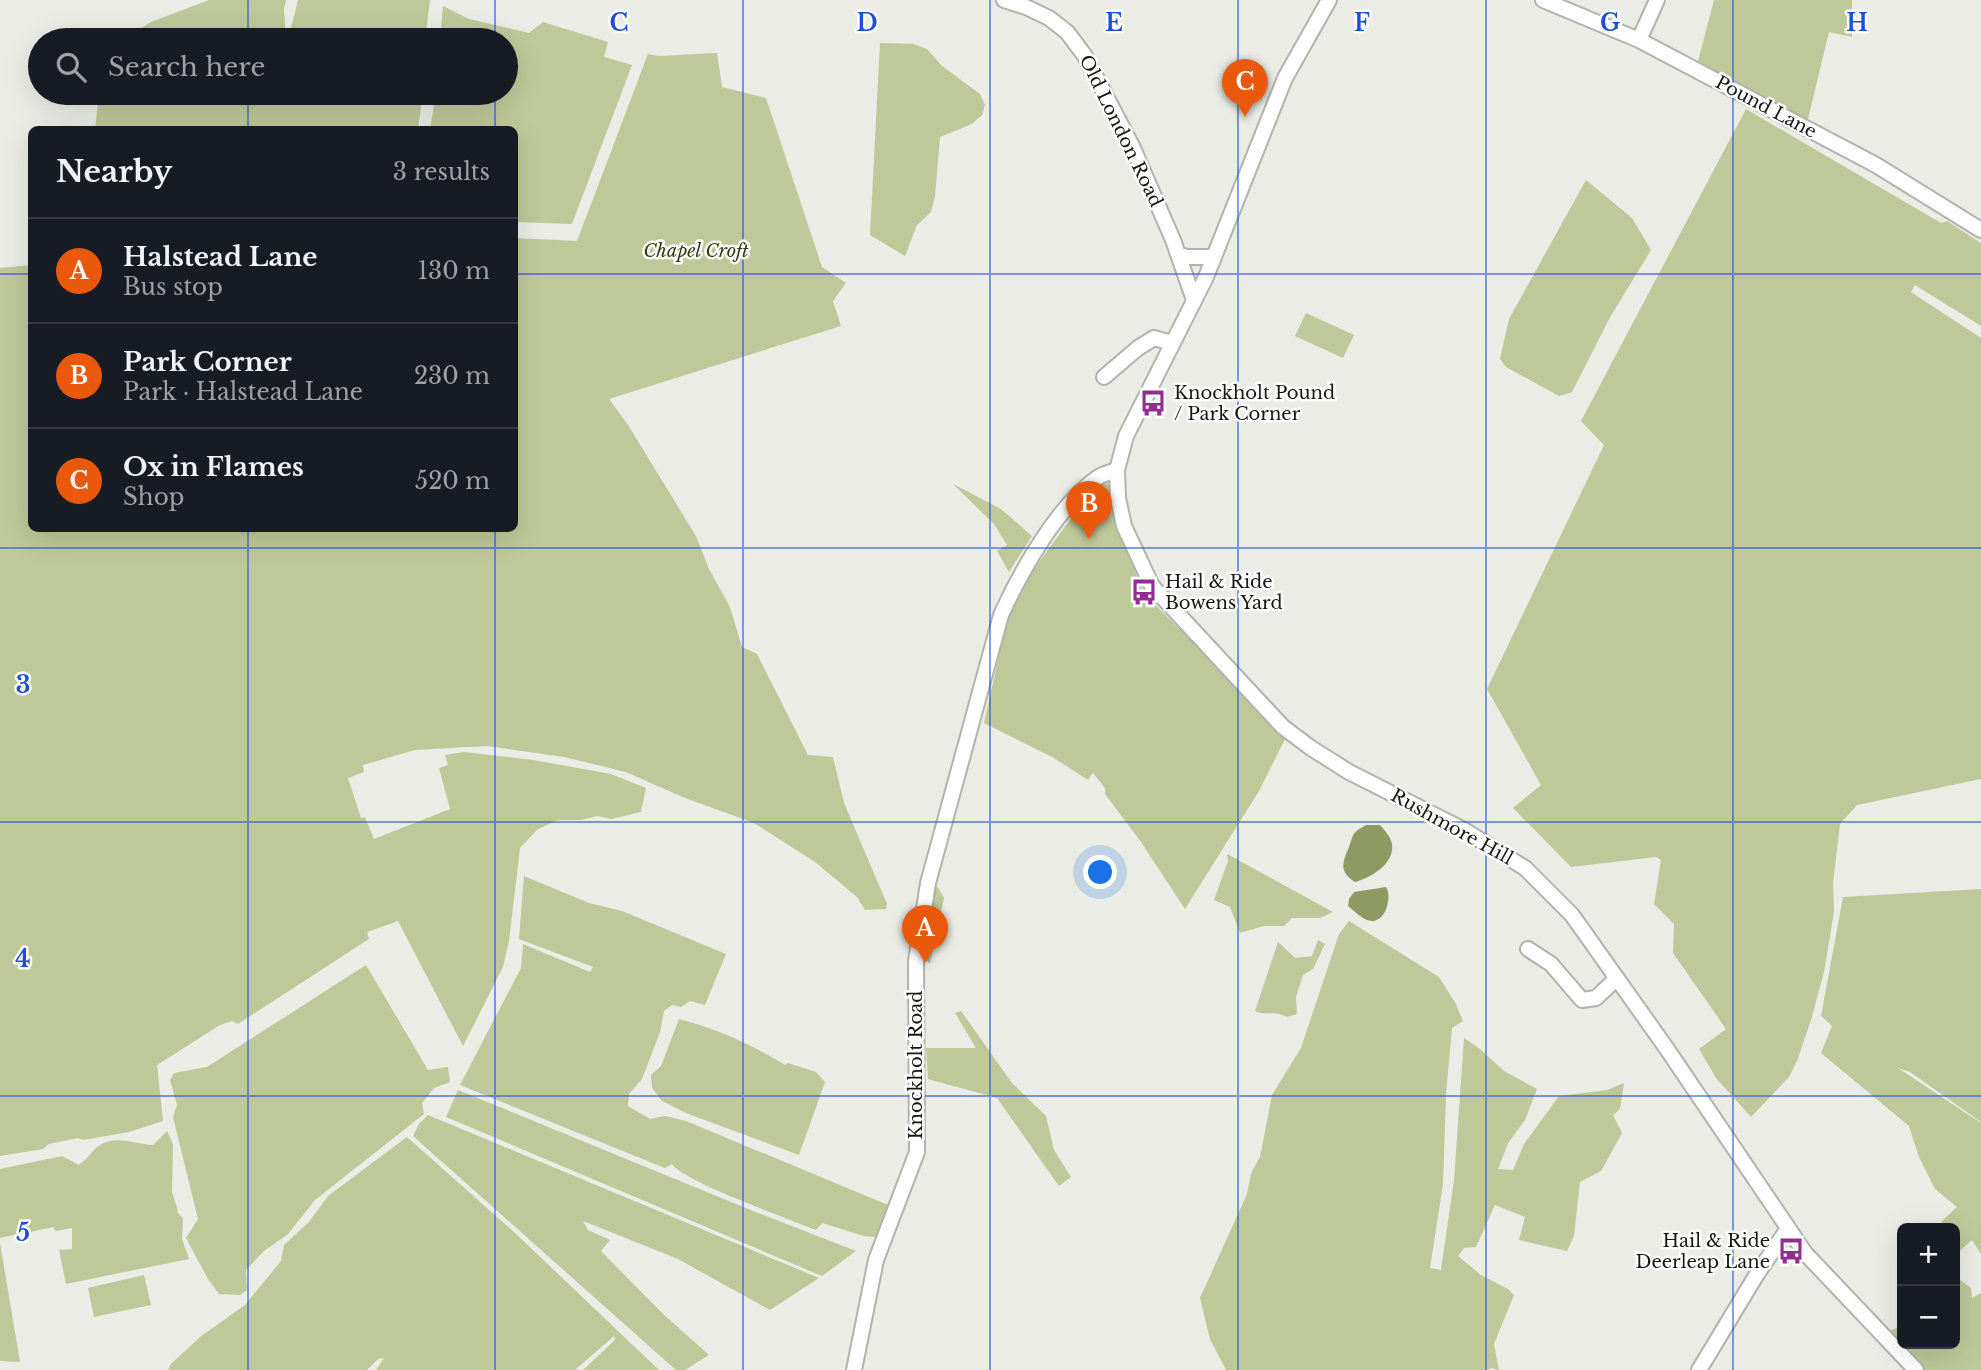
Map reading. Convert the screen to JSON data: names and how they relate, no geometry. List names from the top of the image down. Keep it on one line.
{"streets":{"street":["Pound Lane","Old London Road","Rushmore Hill","Knockholt Road"]},"crossings":[["Old London Road","Rushmore Hill"],["Rushmore Hill","Knockholt Road"]],"parks":["Chapel Croft"],"places":{"bus stop":["Knockholt Pound / Park Corner","Hail & Ride Bowens Yard","Hail & Ride Deerleap Lane"]},"page":{"search":"Search here","pins":["C","B","A"],"heading":["Nearby","3 results"],"list":[{"mark":"A","name":"Halstead Lane","note":"Bus stop","value":"130 m"},{"mark":"B","name":"Park Corner","note":"Park · Halstead Lane","value":"230 m"},{"mark":"C","name":"Ox in Flames","note":"Shop","value":"520 m"}],"map_buttons":["+","−"]},"grid":{"columns":["C","D","E","F","G","H"],"rows":["3","4","5"]}}
